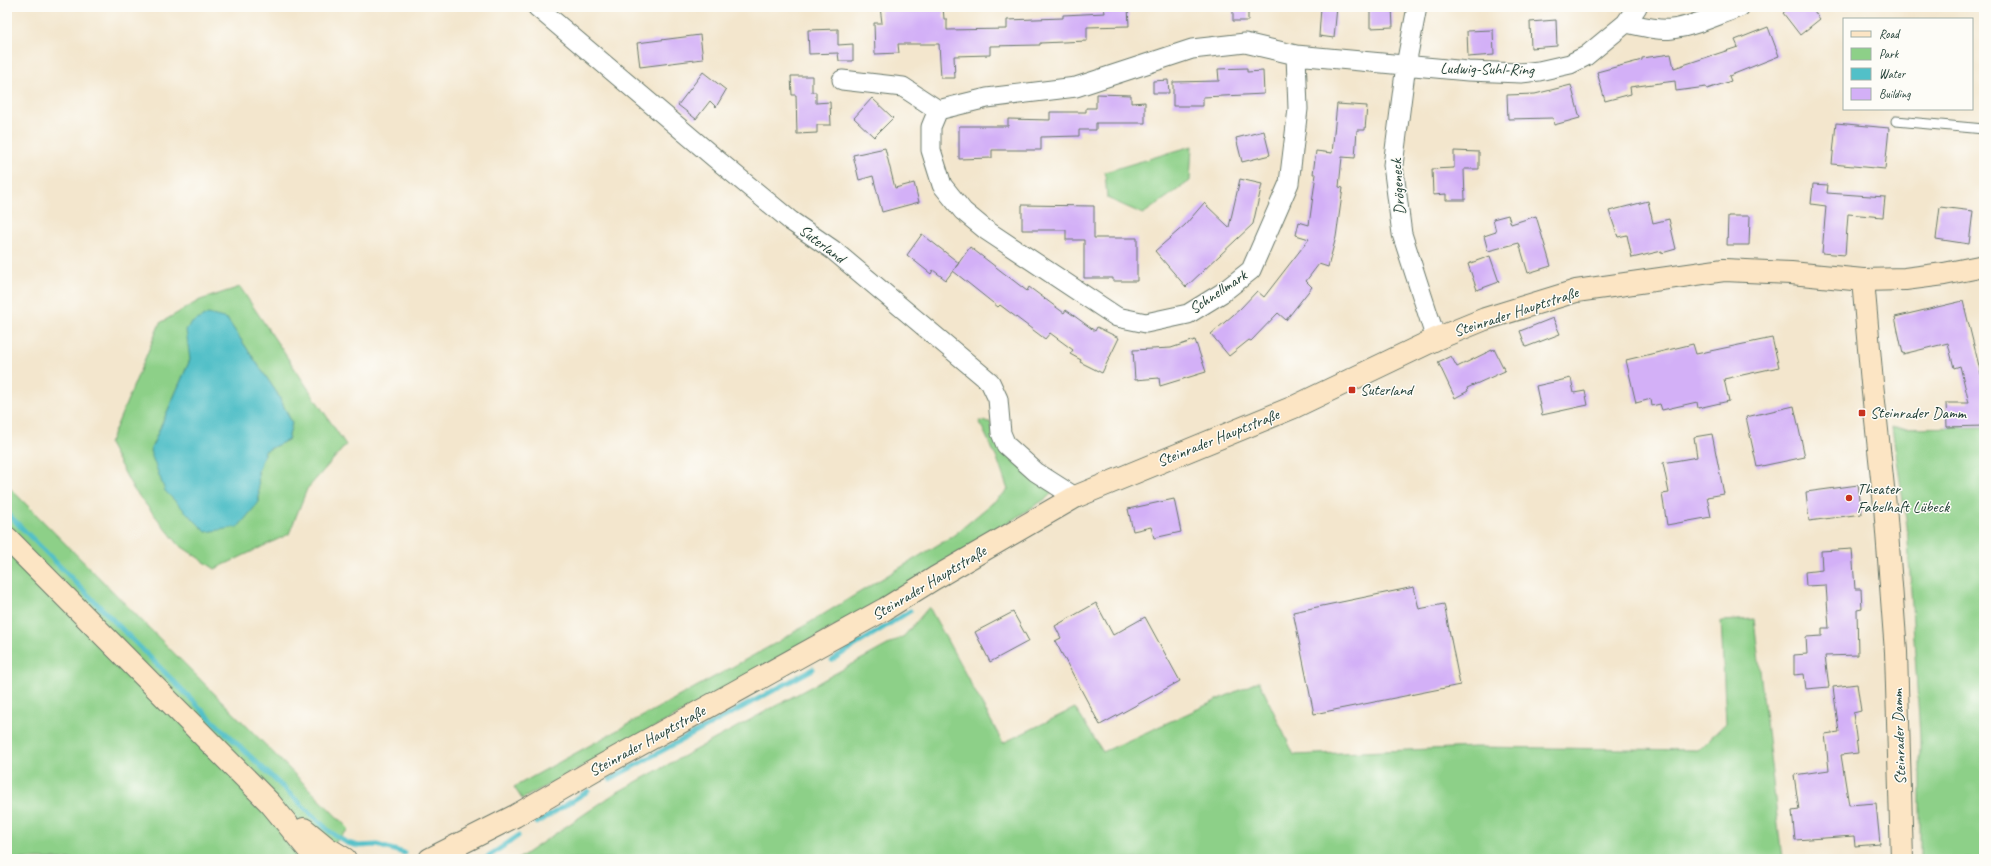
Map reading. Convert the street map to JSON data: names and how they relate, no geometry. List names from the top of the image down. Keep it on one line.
{"streets":{"main road":["Steinrader Hauptstraße","Steinrader Damm"],"street":["Ludwig-Suhl-Ring","Drögeneck","Suterland","Schnellmark"]},"crossings":[["Ludwig-Suhl-Ring","Drögeneck"],["Drögeneck","Steinrader Hauptstraße"],["Suterland","Steinrader Hauptstraße"],["Steinrader Hauptstraße","Steinrader Damm"]],"places":{"transit":["Suterland","Steinrader Damm"],"other":["Theater Fabelhaft Lübeck"]},"legend":["Road","Park","Water","Building"]}
